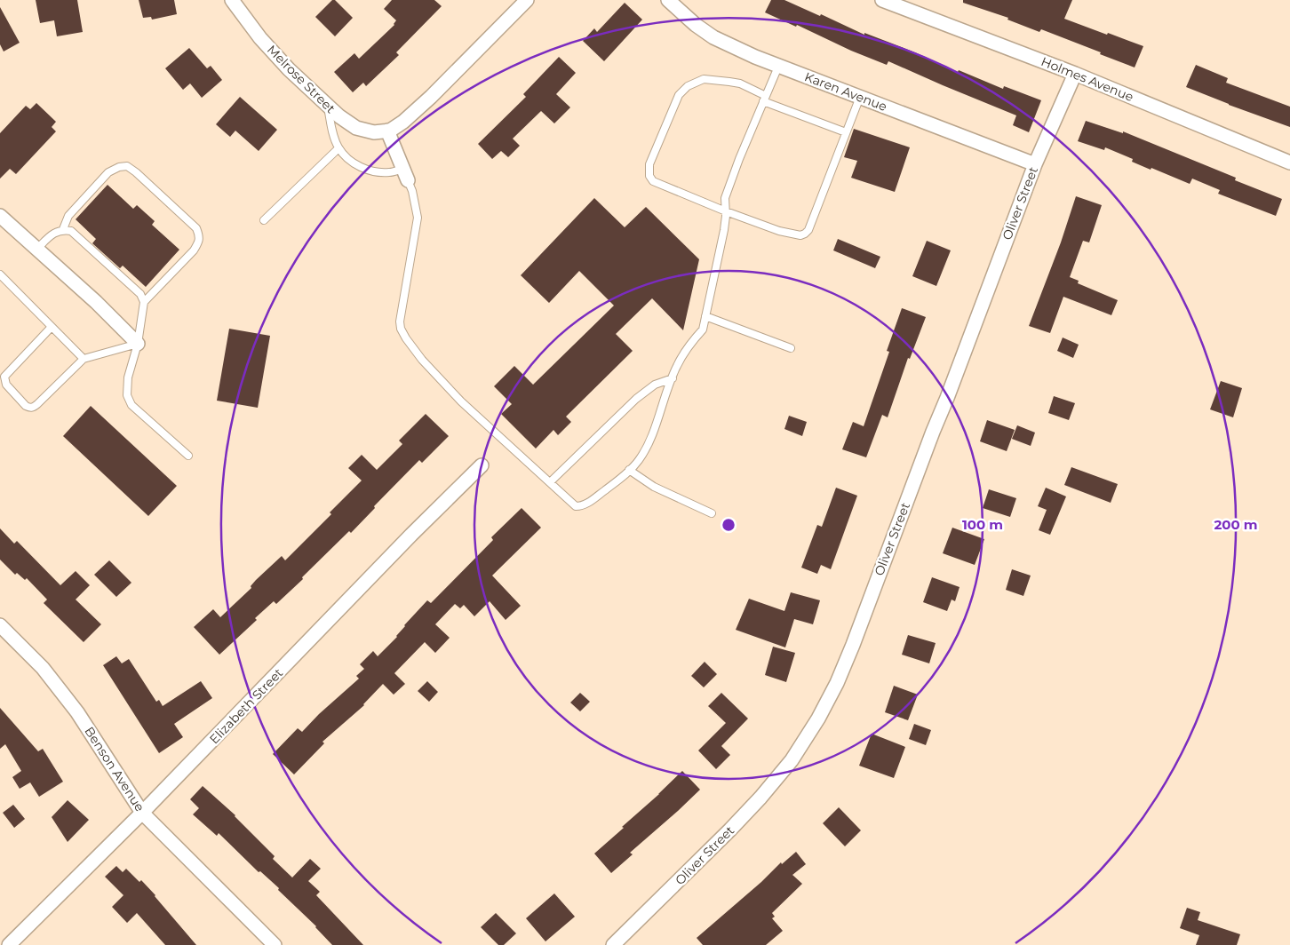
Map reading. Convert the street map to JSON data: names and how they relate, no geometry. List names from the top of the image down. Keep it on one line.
{"streets":{"street":["Melrose Street","Holmes Avenue","Karen Avenue","Oliver Street","Elizabeth Street","Benson Avenue"]},"crossings":[["Holmes Avenue","Oliver Street"],["Karen Avenue","Oliver Street"],["Elizabeth Street","Benson Avenue"]],"rings":["100 m","200 m"]}
